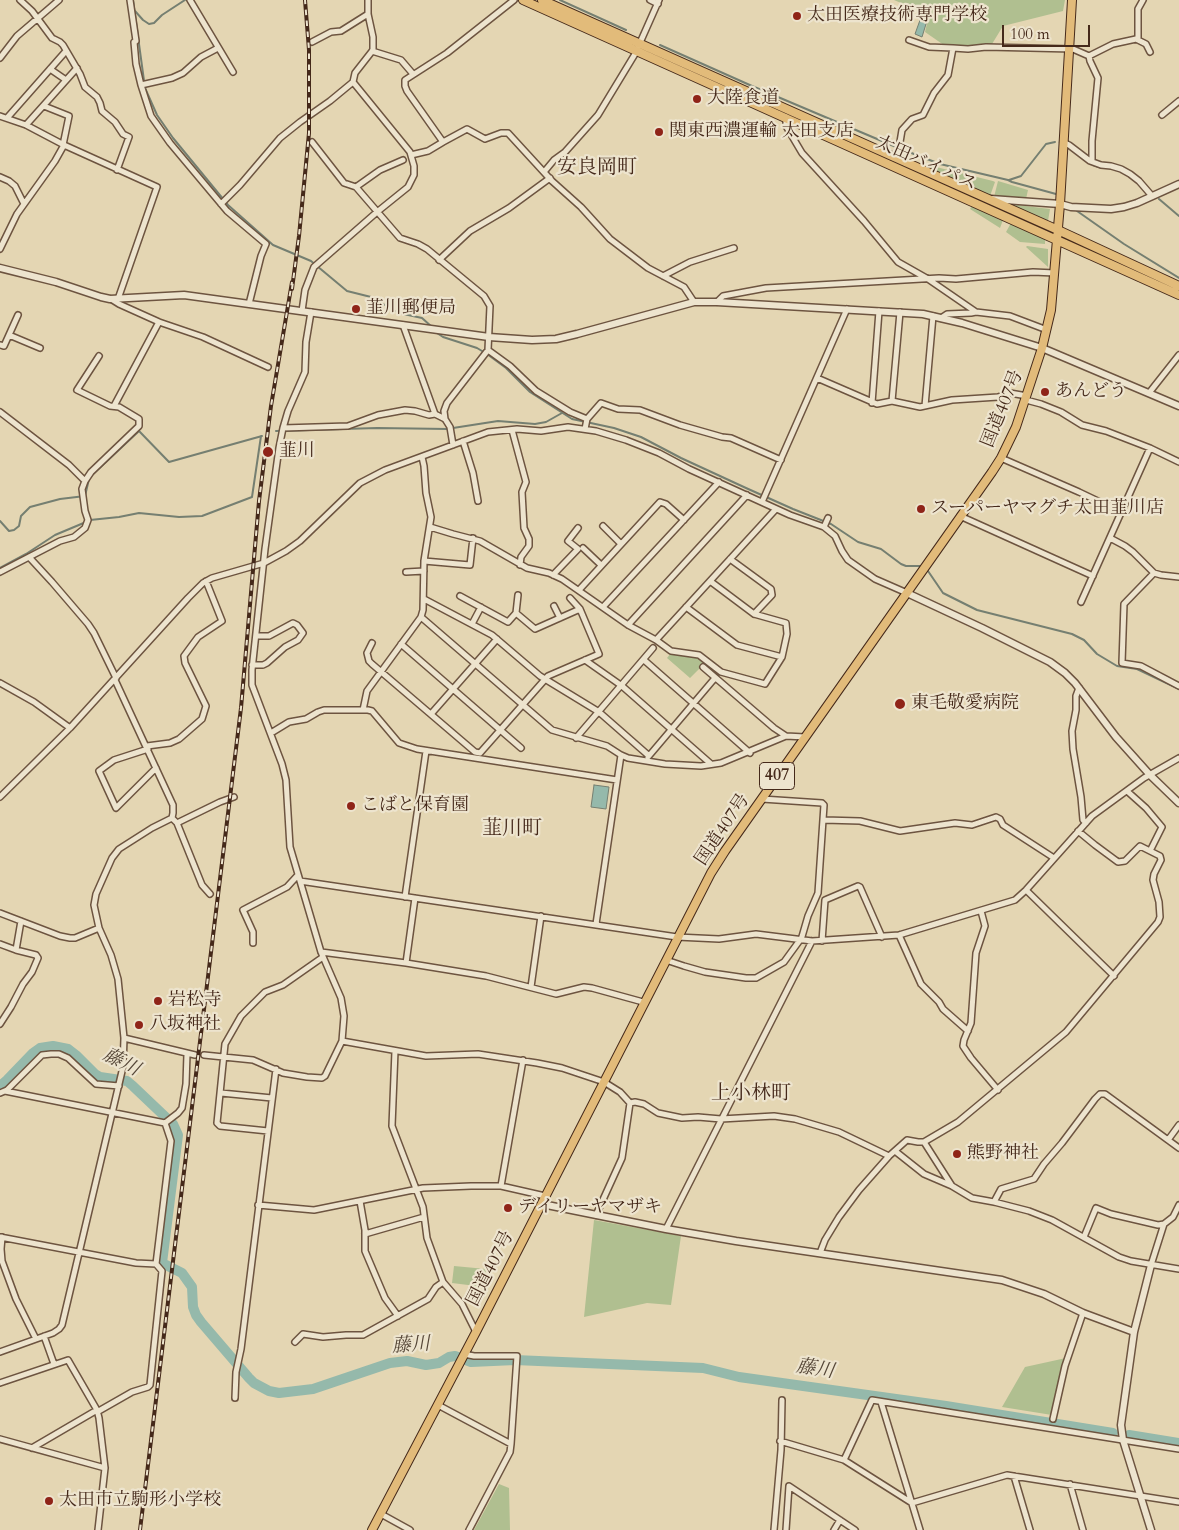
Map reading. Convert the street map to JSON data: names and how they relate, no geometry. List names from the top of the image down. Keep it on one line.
{"streets":{"highway":["太田バイパス","国道407号","407"]},"crossings":[["太田バイパス","国道407号"]],"districts":["安良岡町","韮川町","上小林町"],"water":["藤川"],"places":["太田医療技術専門学校","大陸食道","関東西濃運輸 太田支店","韮川郵便局","あんどう","韮川","スーパーヤマグチ太田韮川店","東毛敬愛病院","こばと保育園","岩松寺","八坂神社","熊野神社","デイリーヤマザキ","太田市立駒形小学校"],"scale_bar":"100 m"}
